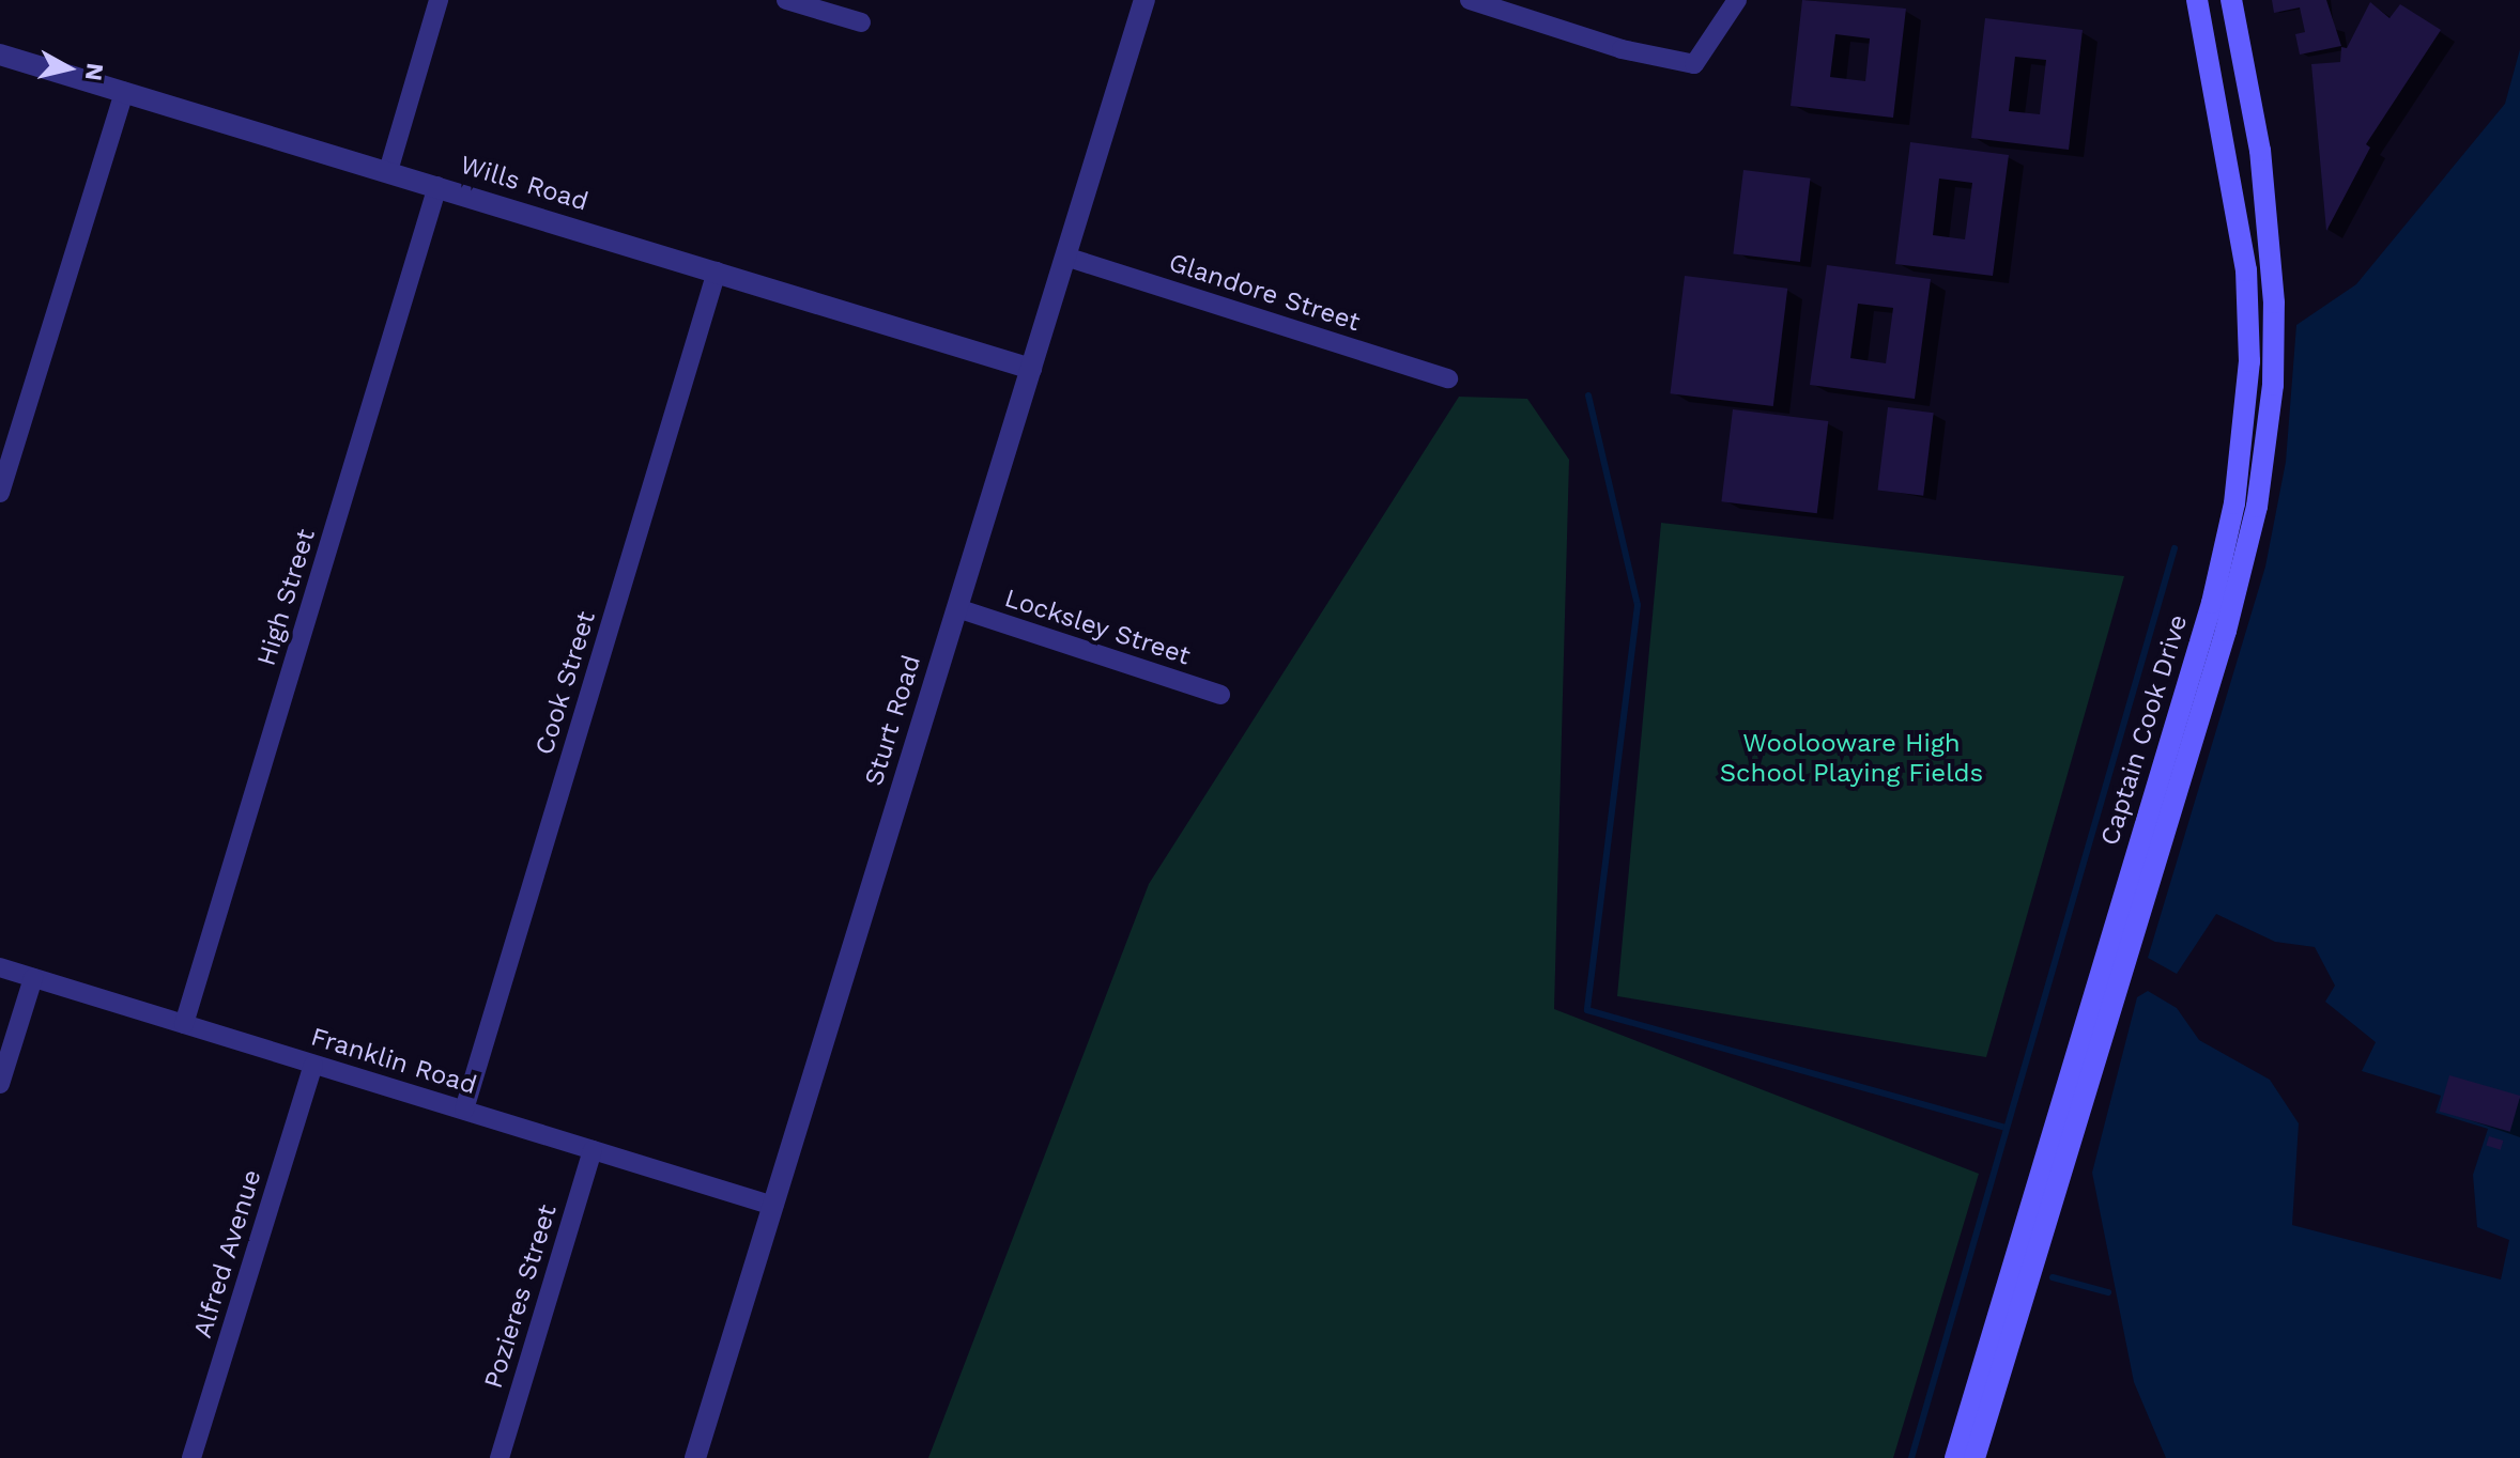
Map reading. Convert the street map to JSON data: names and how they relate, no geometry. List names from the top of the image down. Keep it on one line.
{"streets":{"main road":["Captain Cook Drive"],"street":["Wills Road","Glandore Street","High Street","Locksley Street","Cook Street","Sturt Road","Franklin Road","Alfred Avenue","Pozieres Street"]},"crossings":[["Wills Road","High Street"],["Wills Road","Cook Street"],["Wills Road","Sturt Road"],["Glandore Street","Sturt Road"],["High Street","Franklin Road"],["Locksley Street","Sturt Road"],["Cook Street","Franklin Road"],["Sturt Road","Franklin Road"],["Franklin Road","Alfred Avenue"],["Franklin Road","Pozieres Street"]],"parks":["Woolooware High School Playing Fields"],"north":"right"}
